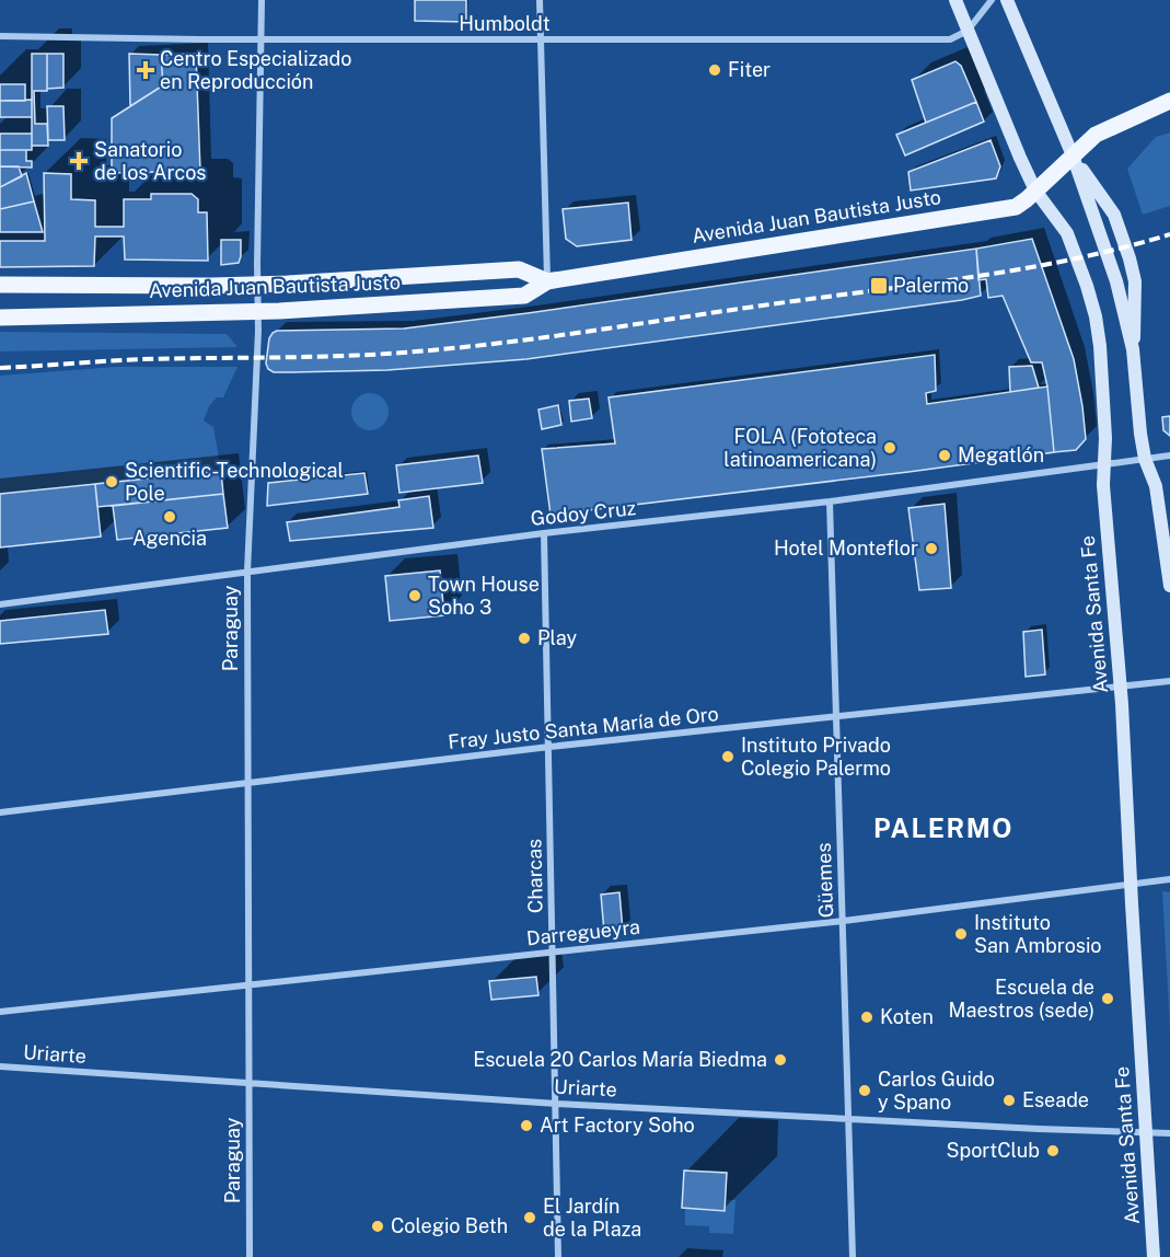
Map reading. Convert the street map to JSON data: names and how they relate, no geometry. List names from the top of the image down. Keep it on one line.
{"streets":{"main road":["Avenida Juan Bautista Justo","Avenida Santa Fe"],"street":["Humboldt","Godoy Cruz","Paraguay","Fray Justo Santa María de Oro","Charcas","Güemes","Darregueyra","Uriarte"]},"crossings":[["Humboldt","Avenida Santa Fe"],["Humboldt","Paraguay"],["Avenida Juan Bautista Justo","Avenida Santa Fe"],["Avenida Juan Bautista Justo","Paraguay"],["Godoy Cruz","Avenida Santa Fe"],["Godoy Cruz","Paraguay"],["Godoy Cruz","Charcas"],["Godoy Cruz","Güemes"],["Avenida Santa Fe","Fray Justo Santa María de Oro"],["Avenida Santa Fe","Darregueyra"],["Avenida Santa Fe","Uriarte"],["Paraguay","Fray Justo Santa María de Oro"],["Paraguay","Darregueyra"],["Paraguay","Uriarte"],["Fray Justo Santa María de Oro","Charcas"],["Fray Justo Santa María de Oro","Güemes"],["Charcas","Darregueyra"],["Charcas","Uriarte"],["Güemes","Darregueyra"],["Güemes","Uriarte"]],"districts":["PALERMO"],"places":{"health":["Centro Especializado en Reproducción","Sanatorio de los Arcos"],"other":["Fiter","FOLA (Fototeca latinoamericana)","Megatlón","Scientific-Technological Pole","Agencia","Hotel Monteflor","Town House Soho 3","Play","Instituto Privado Colegio Palermo","Instituto San Ambrosio","Escuela de Maestros (sede)","Koten","Escuela 20 Carlos María Biedma","Carlos Guido y Spano","Eseade","Art Factory Soho","SportClub","El Jardín de la Plaza","Colegio Beth"],"transit":["Palermo"]}}
